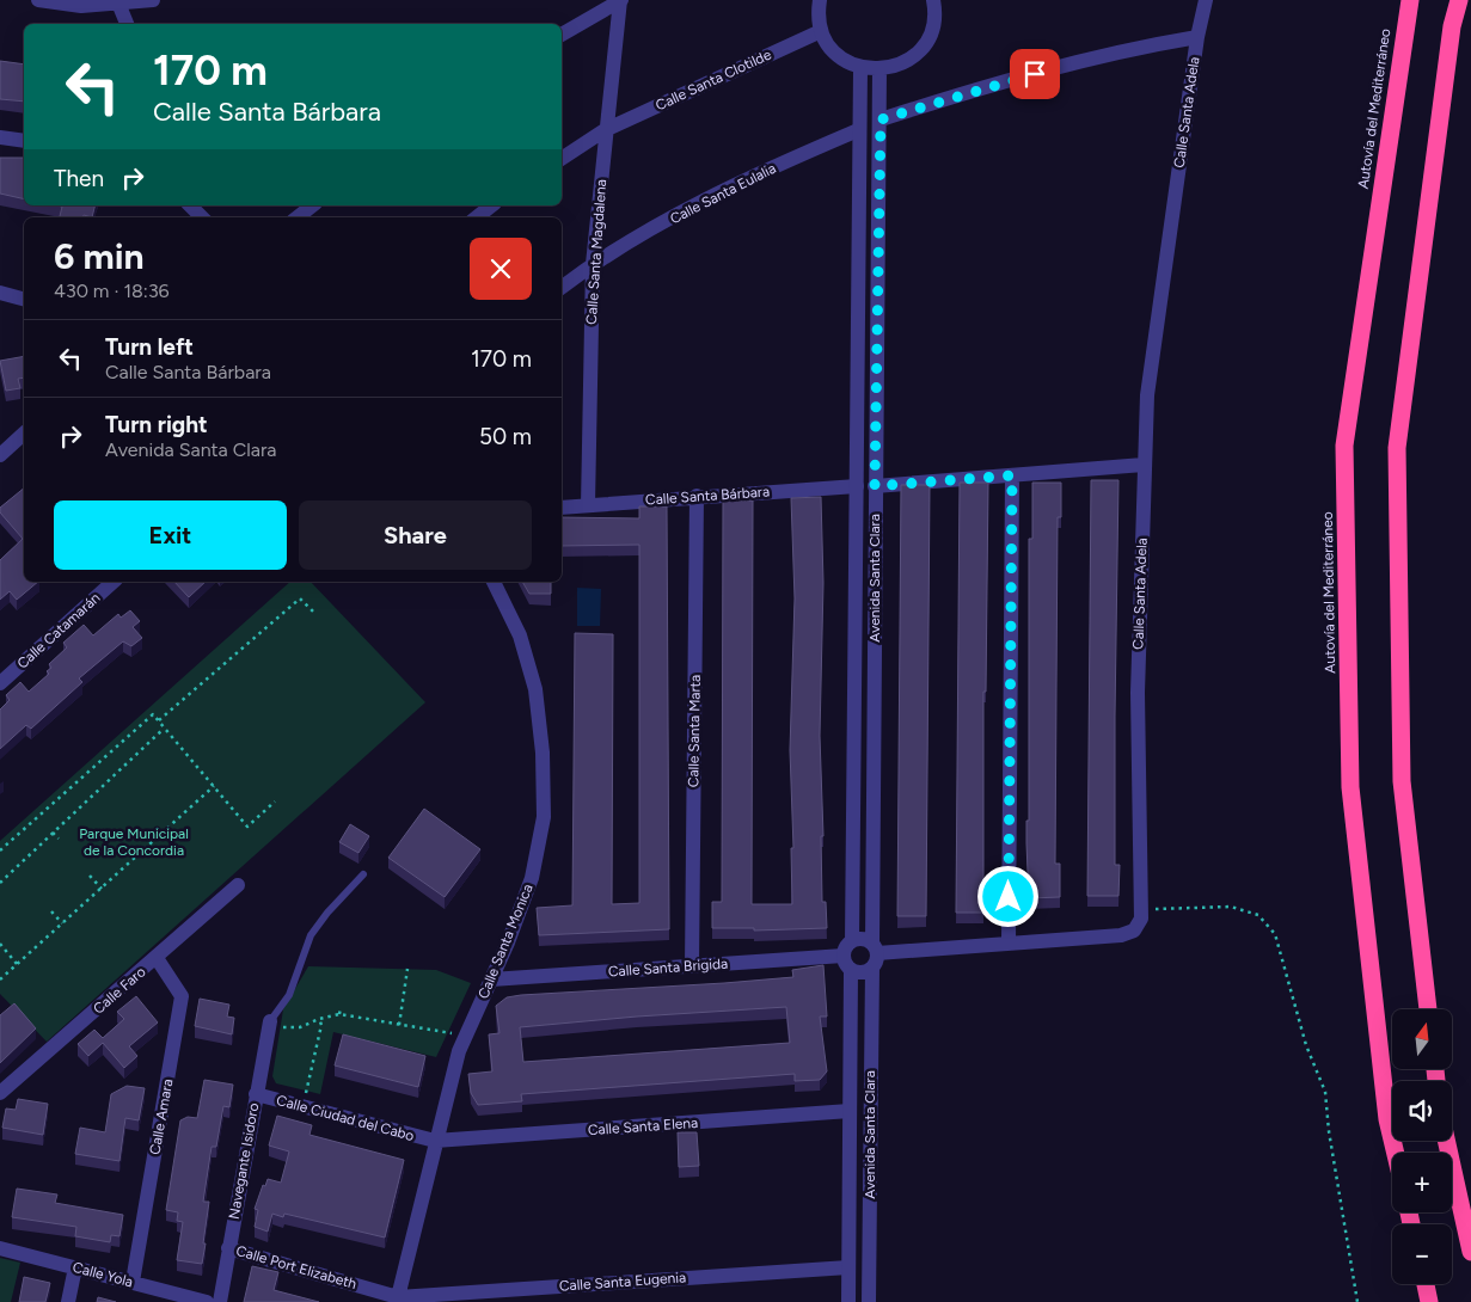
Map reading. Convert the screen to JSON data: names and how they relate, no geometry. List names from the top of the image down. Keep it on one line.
{"streets":{"highway":["Autovía del Mediterráneo"],"street":["Calle Santa Clotilde","Calle Santa Adela","Calle Santa Eulalia","Calle Santa Magdalena","Calle Santa Bárbara","Avenida Santa Clara","Calle Catamarán","Calle Santa Marta","Calle Santa Monica","Calle Santa Brigida","Calle Faro","Calle Amara","Calle Ciudad del Cabo","Calle Santa Elena","Navegante Isidoro","Calle Port Elizabeth","Calle Yola","Calle Santa Eugenia"]},"crossings":[["Calle Santa Clotilde","Calle Santa Magdalena"],["Calle Santa Eulalia","Calle Santa Magdalena"],["Calle Santa Eulalia","Avenida Santa Clara"],["Calle Santa Magdalena","Calle Santa Bárbara"],["Calle Santa Bárbara","Avenida Santa Clara"],["Calle Santa Bárbara","Calle Santa Marta"],["Avenida Santa Clara","Calle Santa Brigida"],["Avenida Santa Clara","Calle Santa Elena"],["Avenida Santa Clara","Calle Santa Eugenia"],["Calle Santa Marta","Calle Santa Brigida"],["Calle Santa Monica","Calle Santa Brigida"],["Calle Santa Monica","Calle Ciudad del Cabo"],["Calle Santa Monica","Calle Santa Elena"],["Calle Santa Monica","Calle Port Elizabeth"],["Calle Santa Monica","Calle Santa Eugenia"],["Calle Faro","Calle Amara"],["Calle Amara","Calle Yola"],["Calle Ciudad del Cabo","Calle Santa Elena"],["Calle Ciudad del Cabo","Navegante Isidoro"],["Navegante Isidoro","Calle Port Elizabeth"],["Calle Port Elizabeth","Calle Santa Eugenia"]],"parks":["Parque Municipal de la Concordia"],"north":"top","page":{"turn":["170 m","Calle Santa Bárbara"],"then":"Then","heading":["6 min","430 m · 18:36"],"list":[{"name":"Turn left","note":"Calle Santa Bárbara","value":"170 m"},{"name":"Turn right","note":"Avenida Santa Clara","value":"50 m"}],"buttons":["Exit","Share"],"map_buttons":["+","−"]}}
